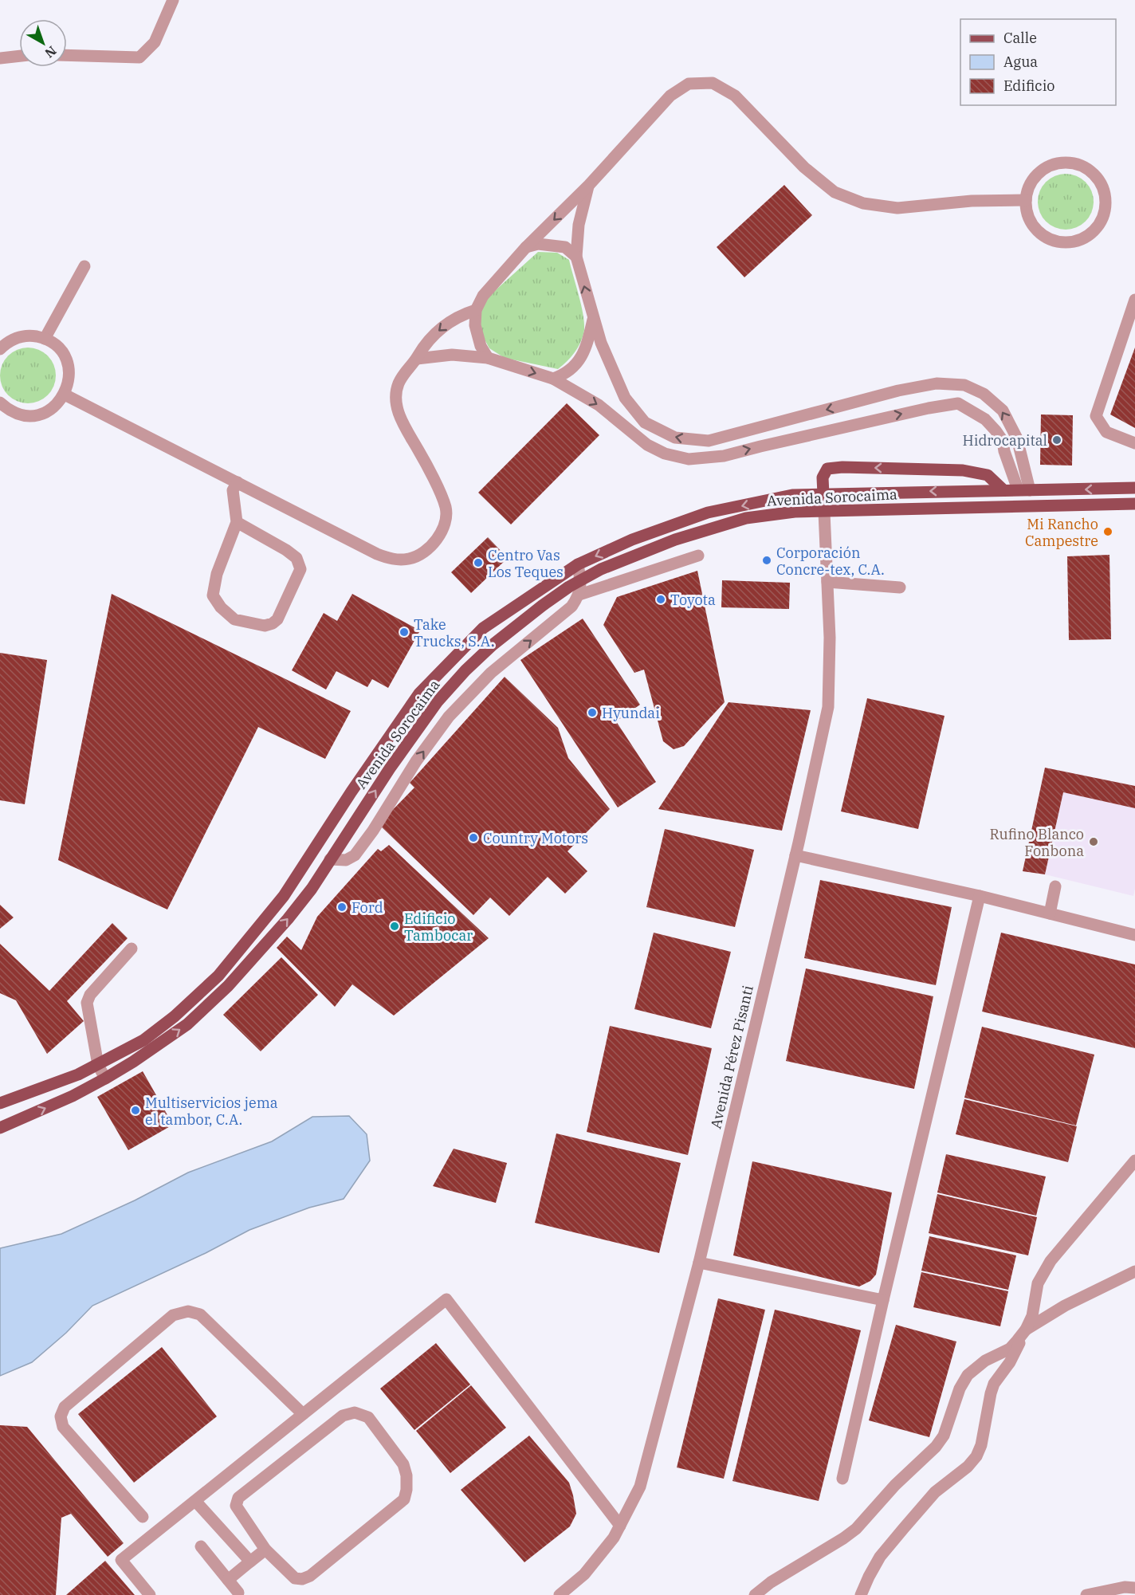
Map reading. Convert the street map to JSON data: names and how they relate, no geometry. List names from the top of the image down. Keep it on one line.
{"streets":{"main road":["Avenida Sorocaima"],"street":["Avenida Pérez Pisanti"]},"crossings":[["Avenida Sorocaima","Avenida Pérez Pisanti"]],"places":["Hidrocapital","Mi Rancho Campestre","Corporación Concre-tex, C.A.","Centro Vas Los Teques","Toyota","Take Trucks, S.A.","Hyundai","Country Motors","Rufino Blanco Fonbona","Ford","Edificio Tambocar","Multiservicios jema el tambor, C.A."],"legend":["Calle","Agua","Edificio"],"north":"bottom right"}
